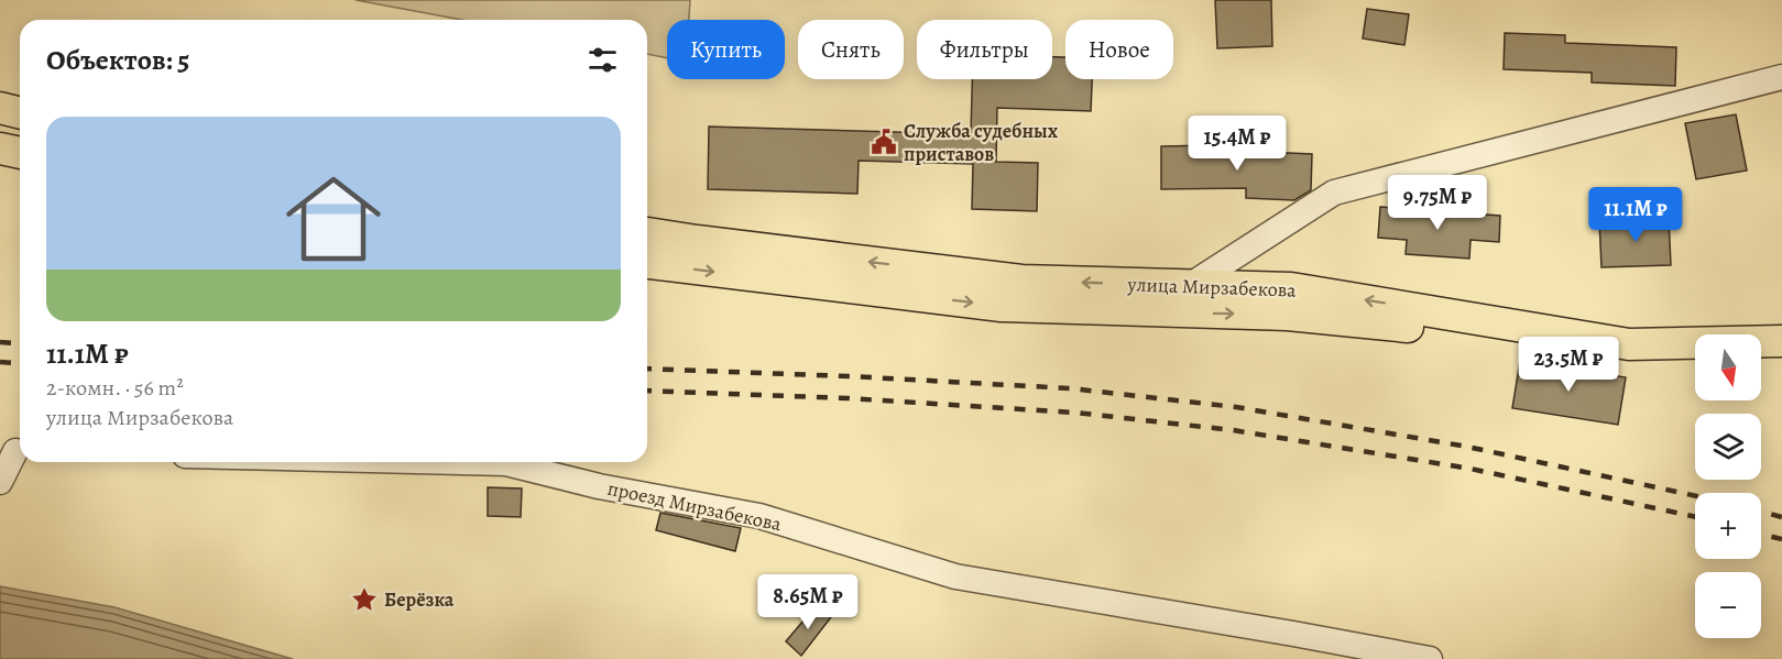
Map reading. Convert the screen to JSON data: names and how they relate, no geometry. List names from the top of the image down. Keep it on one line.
{"streets":{"main road":["улица Мирзабекова"],"street":["проезд Мирзабекова"]},"places":{"public building":["Служба судебных приставов"],"place":["Берёзка"]},"north":"bottom","page":{"chip":["Купить","Снять","Фильтры","Новое"],"heading":"Объектов: 5","list":[{"name":"11.1M ₽","note":"2-комн. · 56 m² · улица Мирзабекова"}],"price":["15.4M ₽","9.75M ₽","11.1M ₽","23.5M ₽","8.65M ₽"],"map_buttons":["+","−"]}}
